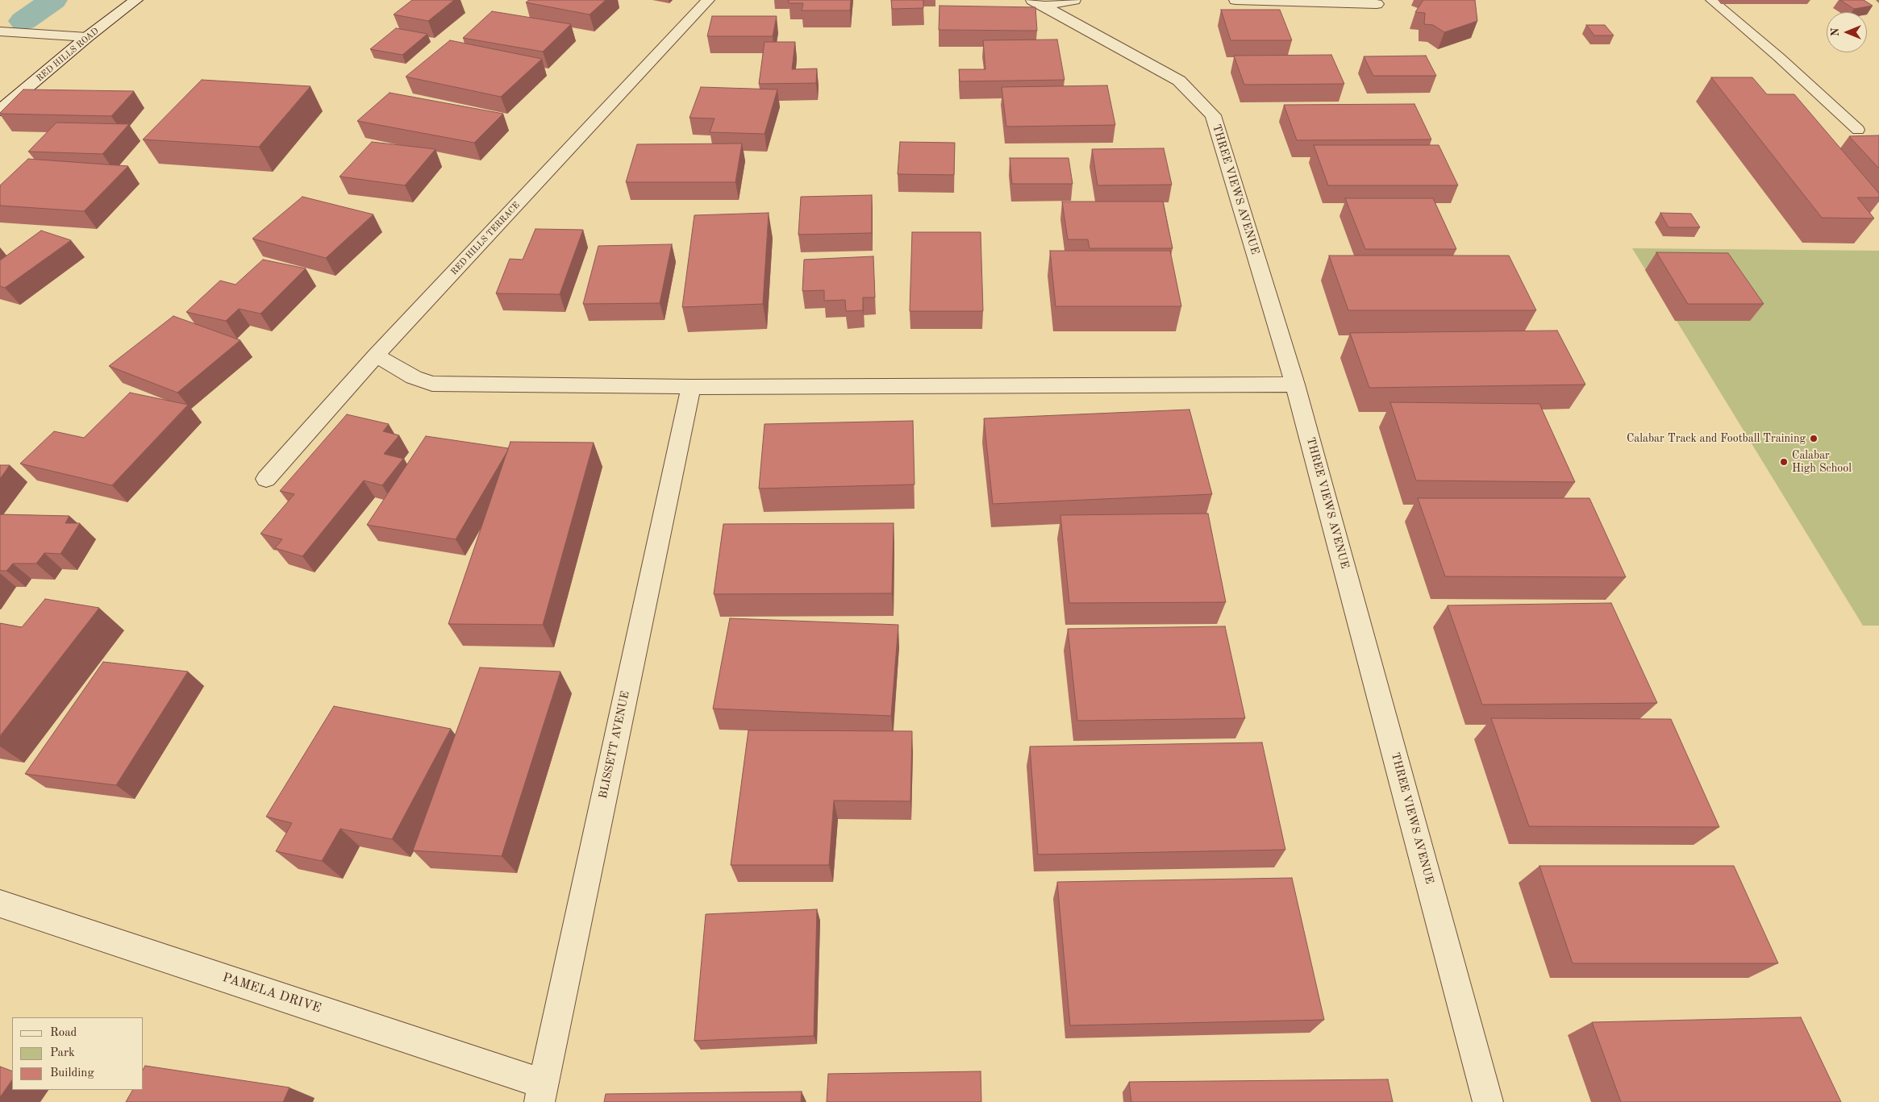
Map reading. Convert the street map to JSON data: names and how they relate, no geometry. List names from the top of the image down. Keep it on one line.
{"streets":{"street":["RED HILLS ROAD","THREE VIEWS AVENUE","RED HILLS TERRACE","BLISSETT AVENUE","PAMELA DRIVE"]},"crossings":[["BLISSETT AVENUE","PAMELA DRIVE"]],"places":["Calabar Track and Football Training","Calabar High School"],"legend":["Road","Park","Building"],"north":"left"}
